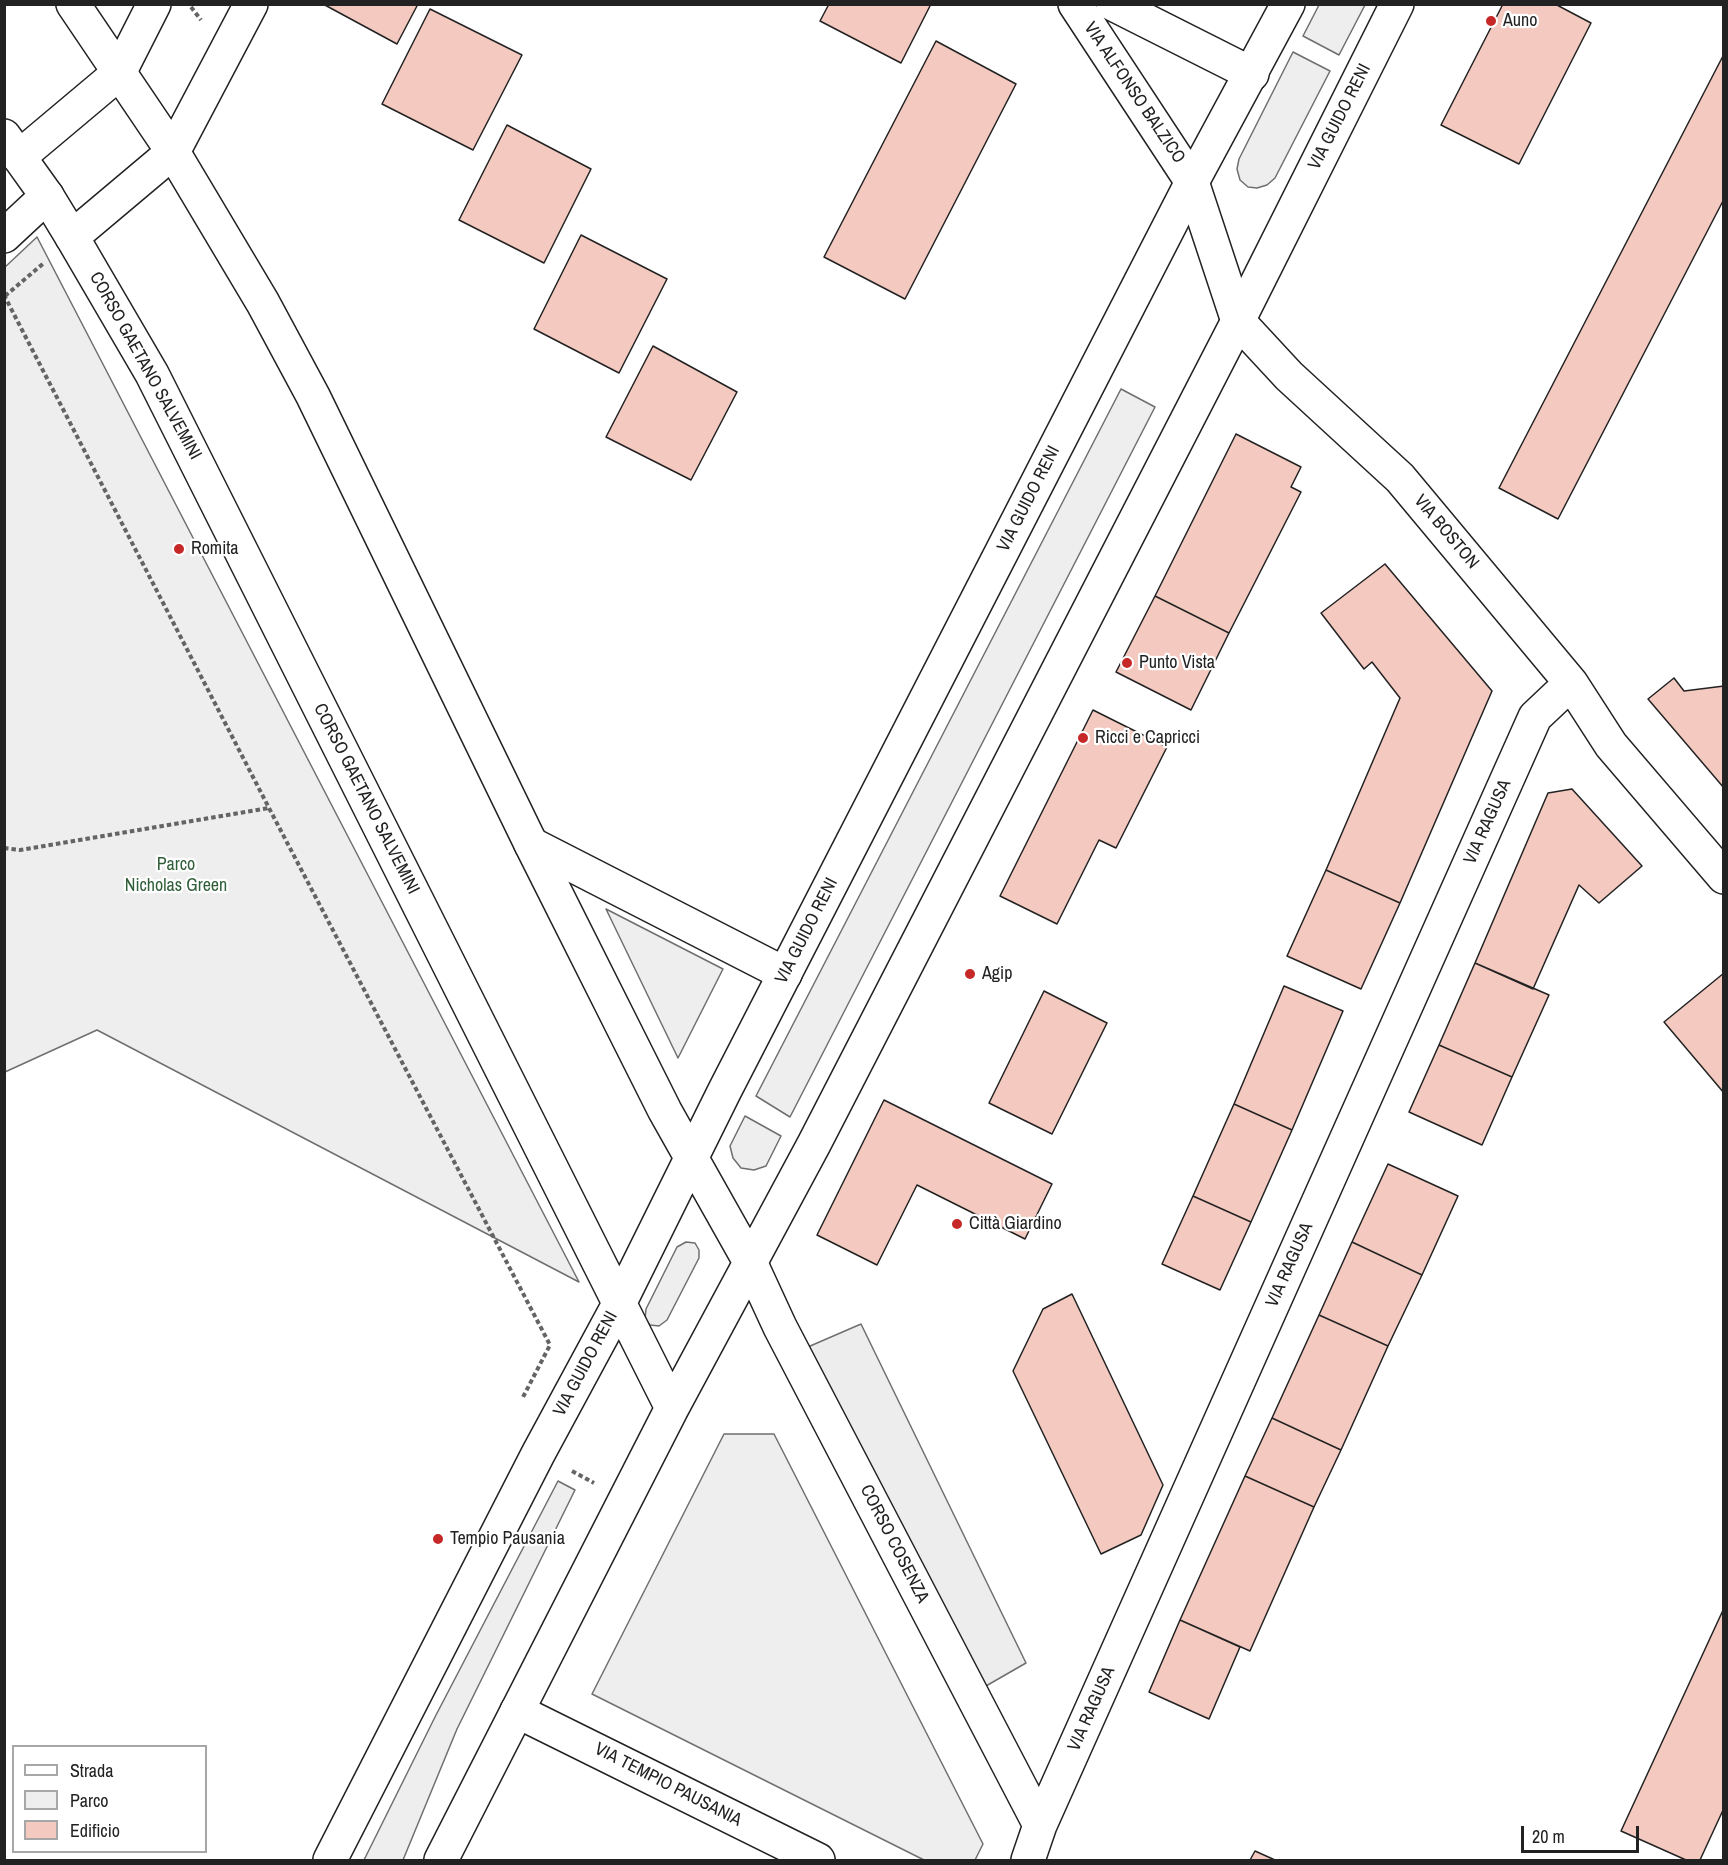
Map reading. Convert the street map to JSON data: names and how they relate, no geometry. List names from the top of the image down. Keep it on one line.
{"streets":{"street":["VIA ALFONSO BALZICO","VIA GUIDO RENI","CORSO GAETANO SALVEMINI","VIA BOSTON","VIA RAGUSA","CORSO COSENZA","VIA TEMPIO PAUSANIA"]},"crossings":[["VIA ALFONSO BALZICO","VIA GUIDO RENI"],["VIA ALFONSO BALZICO","VIA BOSTON"],["VIA GUIDO RENI","CORSO GAETANO SALVEMINI"],["VIA GUIDO RENI","VIA BOSTON"],["VIA GUIDO RENI","CORSO COSENZA"],["VIA GUIDO RENI","VIA TEMPIO PAUSANIA"],["VIA BOSTON","VIA RAGUSA"],["VIA RAGUSA","CORSO COSENZA"]],"parks":["Parco Nicholas Green"],"places":["Auno","Romita","Punto Vista","Ricci e Capricci","Agip","Città Giardino","Tempio Pausania"],"legend":["Strada","Parco","Edificio"],"scale_bar":"20 m"}
